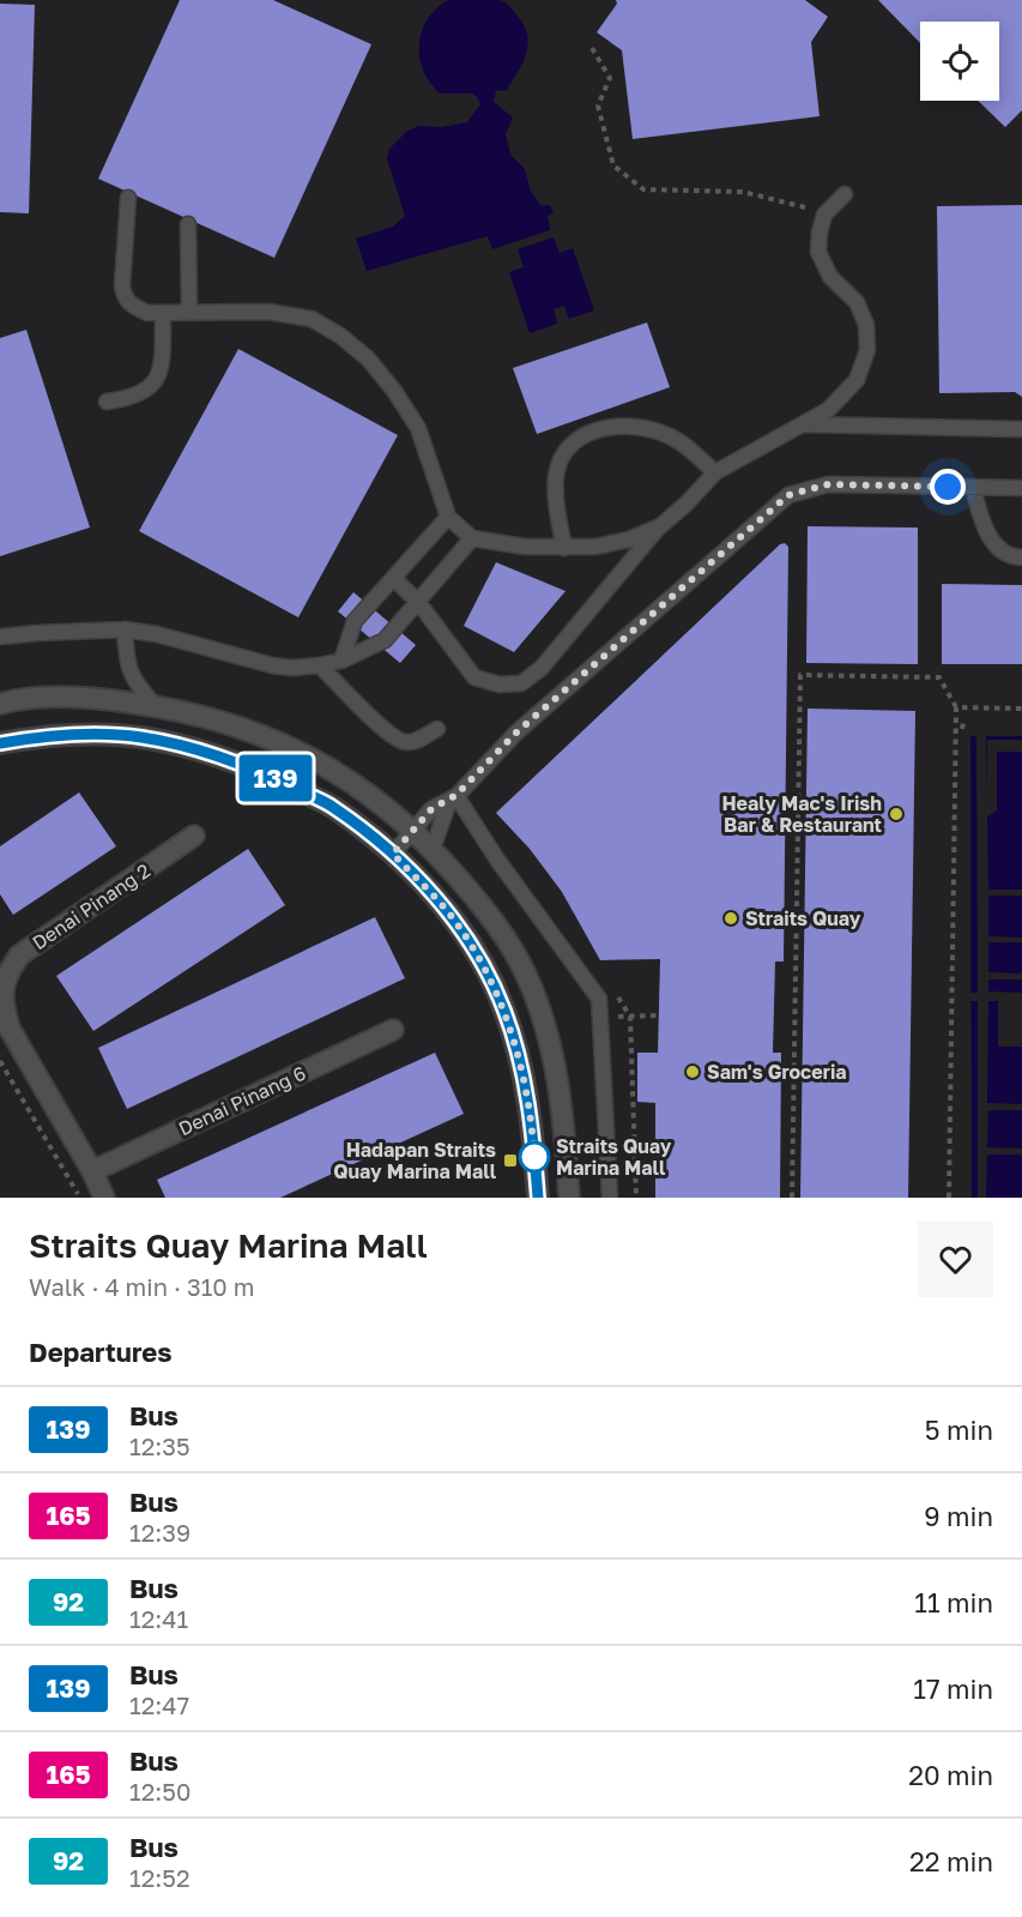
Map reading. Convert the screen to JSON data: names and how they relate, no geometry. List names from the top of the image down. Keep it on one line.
{"streets":{"main road":["Denai Pinang 2","Denai Pinang 6"]},"places":{"other":["Healy Mac's Irish Bar & Restaurant","Straits Quay","Sam's Groceria","Straits Quay Marina Mall"],"transit":["Hadapan Straits Quay Marina Mall"]},"lines":["bus line 139"],"page":{"on_map":"139","heading":[["Straits Quay Marina Mall","Walk · 4 min · 310 m"],"Departures"],"list":[{"mark":"139","name":"Bus","note":"12:35","value":"5 min"},{"mark":"165","name":"Bus","note":"12:39","value":"9 min"},{"mark":"92","name":"Bus","note":"12:41","value":"11 min"},{"mark":"139","name":"Bus","note":"12:47","value":"17 min"},{"mark":"165","name":"Bus","note":"12:50","value":"20 min"},{"mark":"92","name":"Bus","note":"12:52","value":"22 min"}]}}
